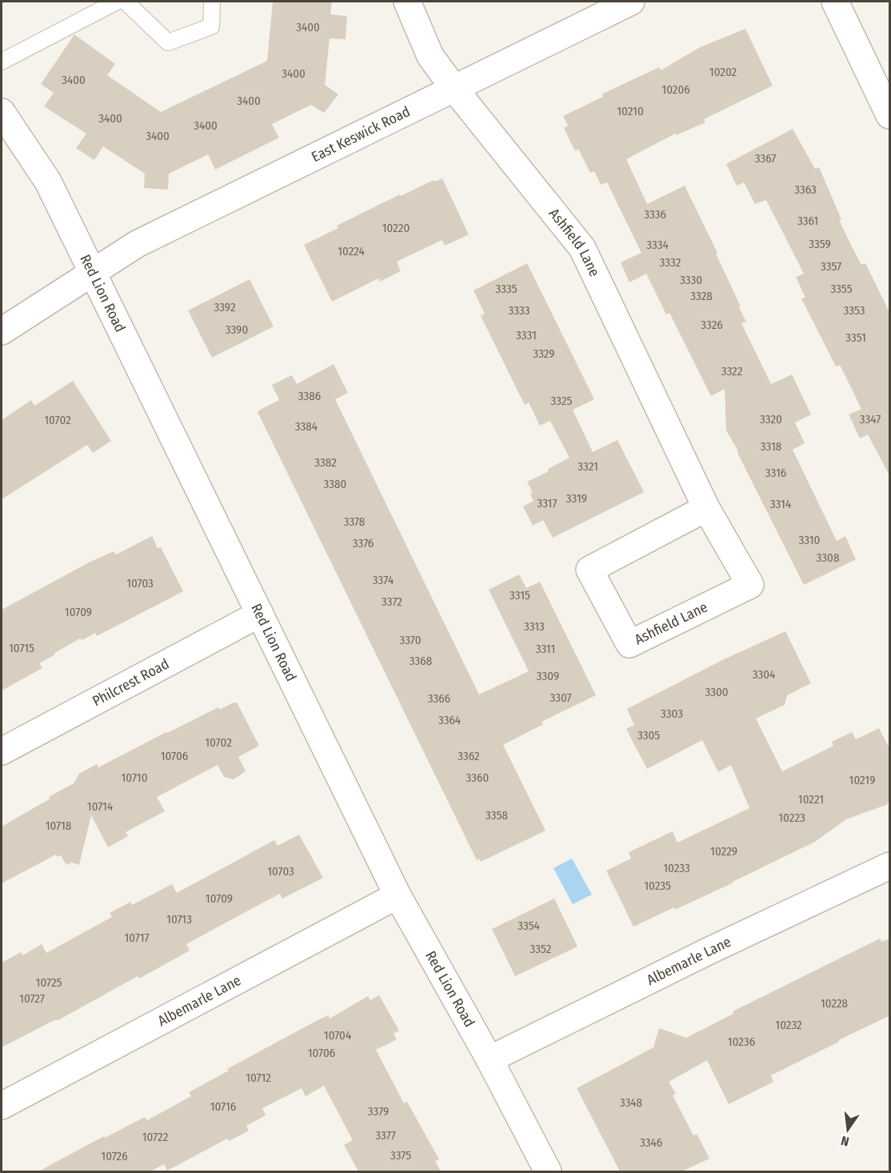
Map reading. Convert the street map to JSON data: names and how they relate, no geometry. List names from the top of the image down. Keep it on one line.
{"streets":{"street":["East Keswick Road","Ashfield Lane","Red Lion Road","Philcrest Road","Albemarle Lane"]},"crossings":[["East Keswick Road","Ashfield Lane"],["East Keswick Road","Red Lion Road"],["Red Lion Road","Philcrest Road"],["Red Lion Road","Albemarle Lane"]],"house_numbers":["3400","10202","3400","3400","10206","3400","10210","3400","3400","3400","3367","3363","3336","3361","10220","3359","3334","10224","3332","3357","3330","3335","3355","3328","3392","3333","3353","3326","3390","3331","3351","3329","3322","3386","3325","3320","3347","10702","3384","3318","3382","3321","3316","3380","3319","3317","3314","3378","3310","3376","3308","3374","10703","3315","3372","10709","3313","3370","10715","3311","3368","3304","3309","3300","3307","3366","3303","3364","3305","10702","10706","3362","10710","3360","10219","10221","10714","3358","10223","10718","10229","10233","10703","10235","10709","10713","3354","10717","3352","10725","10727","10228","10232","10704","10236","10706","10712","3348","10716","3379","3377","10722","3346","3375","10726"],"north":"bottom"}
